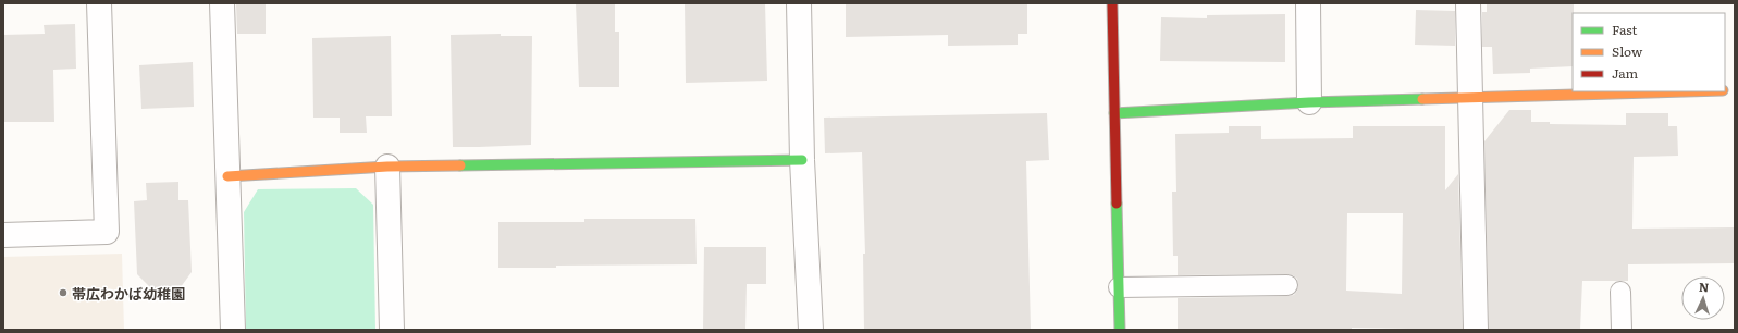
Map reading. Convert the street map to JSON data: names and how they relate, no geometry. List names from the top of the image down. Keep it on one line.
{"places":["帯広わかば幼稚園"],"legend":["Fast","Slow","Jam"],"north":"top"}
